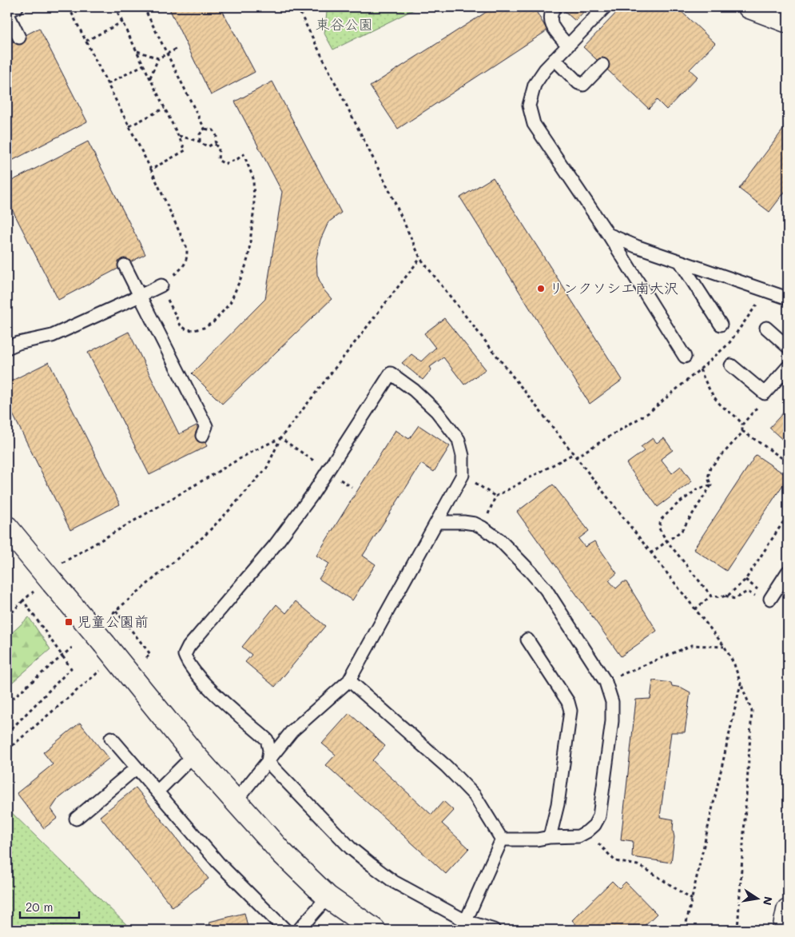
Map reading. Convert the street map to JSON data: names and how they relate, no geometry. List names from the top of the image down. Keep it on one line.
{"parks":["東谷公園"],"places":{"other":["リンクソシエ南大沢"],"transit":["児童公園前"]},"scale_bar":"20 m","north":"right"}
